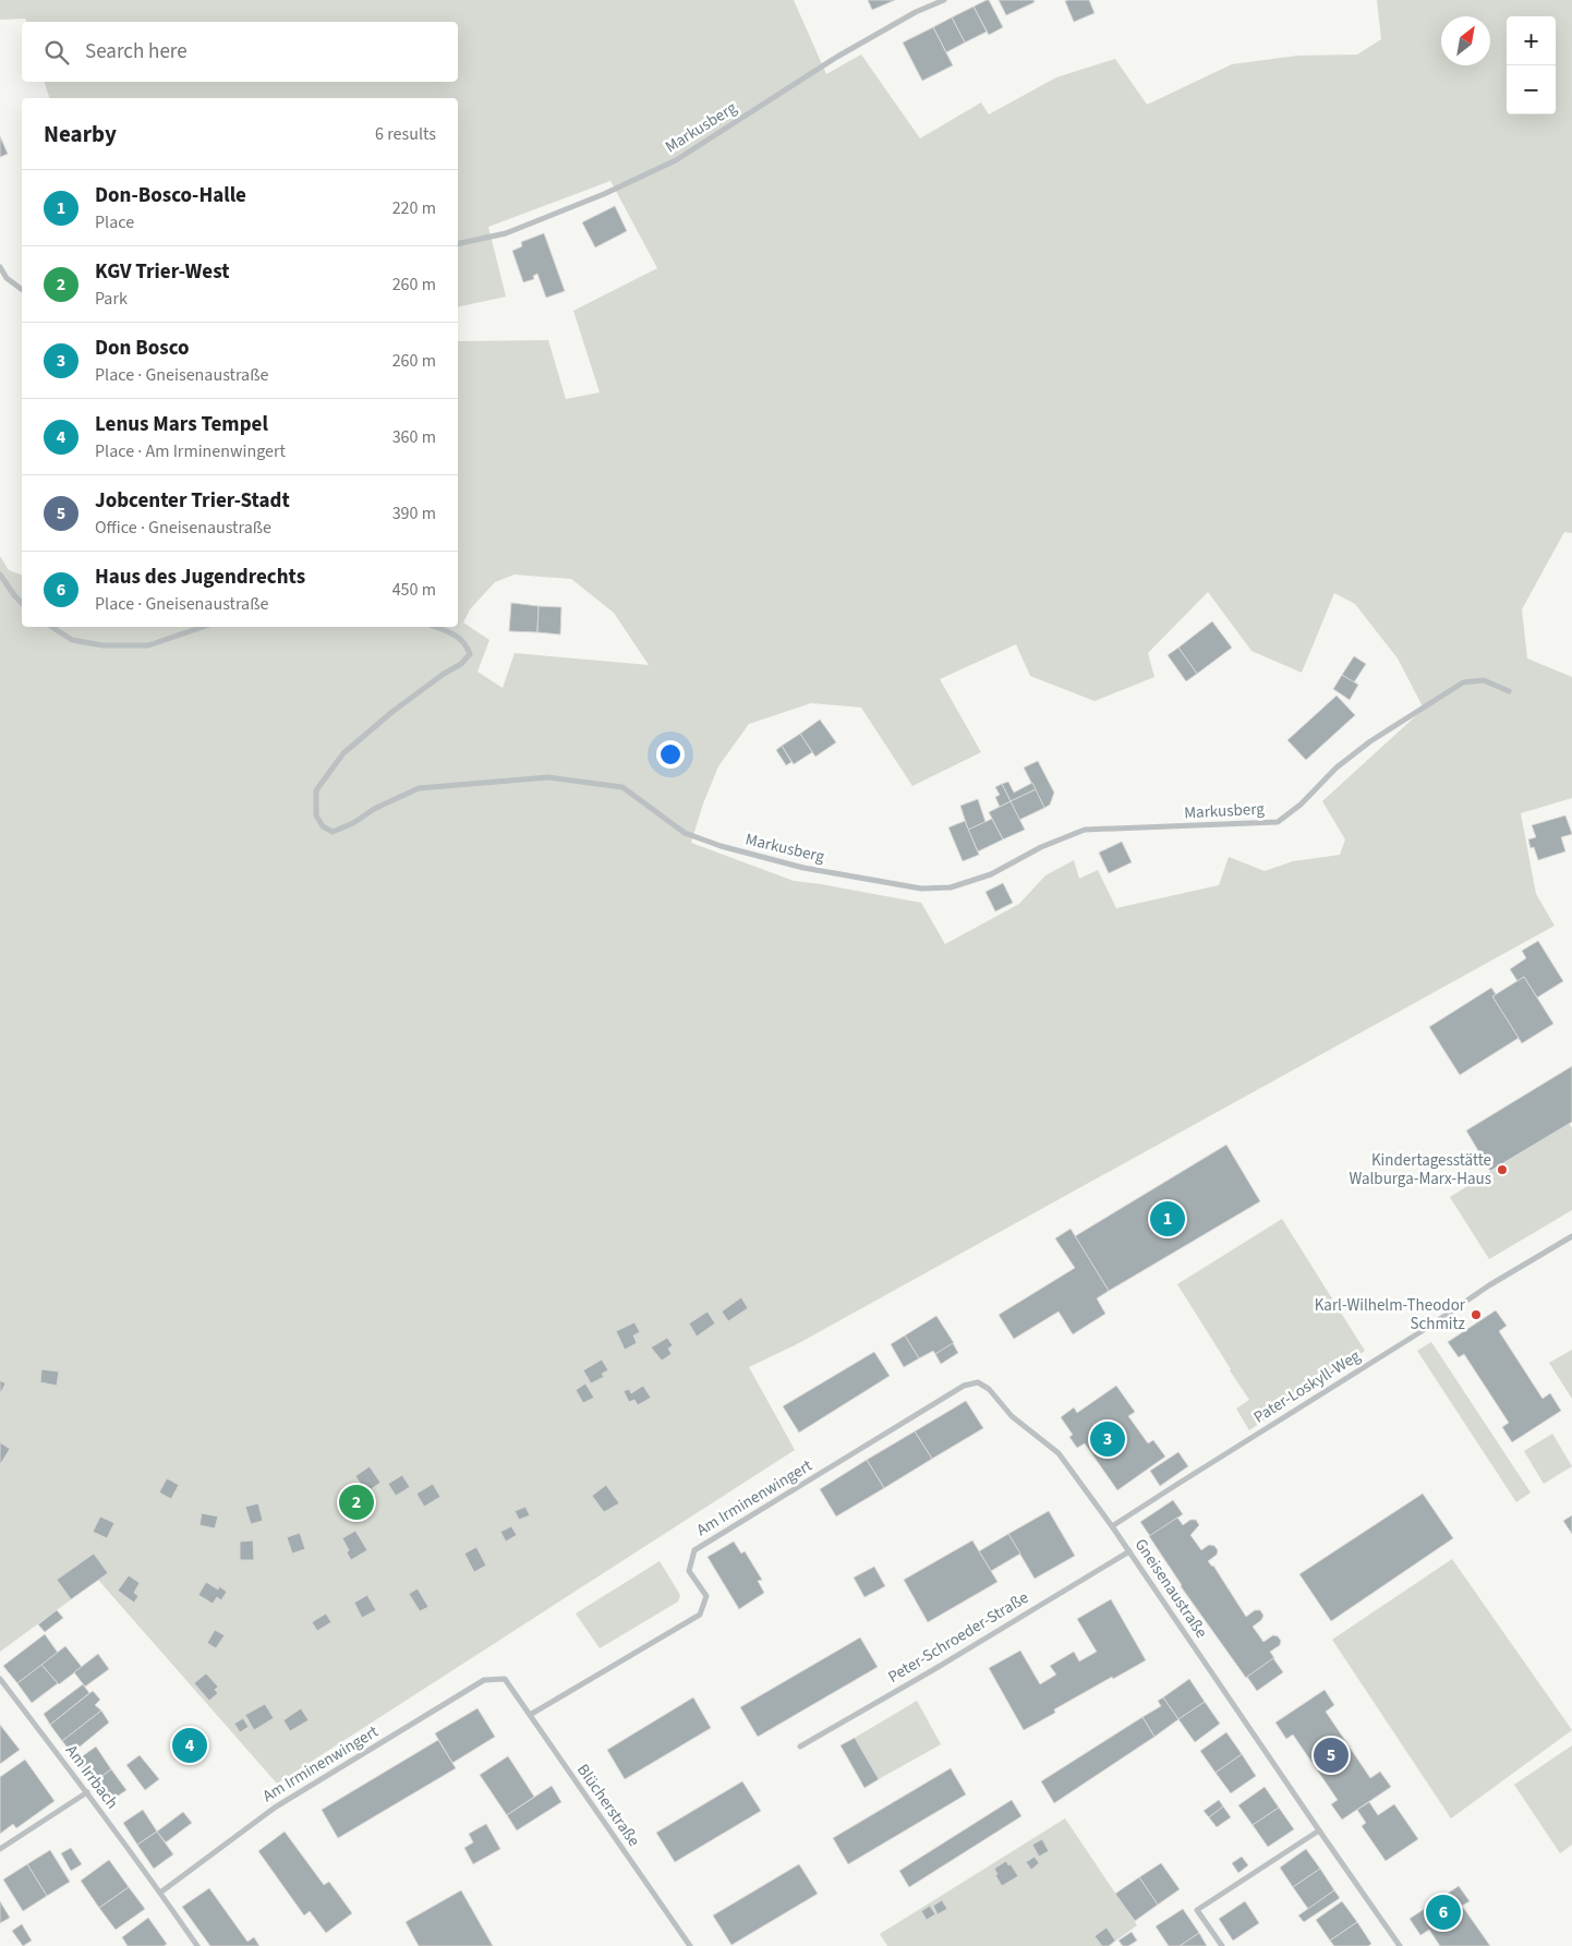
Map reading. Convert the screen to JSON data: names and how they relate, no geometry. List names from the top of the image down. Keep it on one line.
{"streets":{"street":["Markusberg","Pater-Loskyll-Weg","Am Irminenwingert","Gneisenaustraße","Peter-Schroeder-Straße","Am Irrbach","Blücherstraße"]},"crossings":[["Pater-Loskyll-Weg","Gneisenaustraße"],["Am Irminenwingert","Gneisenaustraße"],["Am Irminenwingert","Am Irrbach"],["Am Irminenwingert","Blücherstraße"],["Gneisenaustraße","Peter-Schroeder-Straße"]],"places":["Kindertagesstätte Walburga-Marx-Haus","Karl-Wilhelm-Theodor Schmitz"],"north":"top right","page":{"map_buttons":["+","−"],"search":"Search here","heading":["Nearby","6 results"],"list":[{"mark":"1","name":"Don-Bosco-Halle","note":"Place","value":"220 m"},{"mark":"2","name":"KGV Trier-West","note":"Park","value":"260 m"},{"mark":"3","name":"Don Bosco","note":"Place · Gneisenaustraße","value":"260 m"},{"mark":"4","name":"Lenus Mars Tempel","note":"Place · Am Irminenwingert","value":"360 m"},{"mark":"5","name":"Jobcenter Trier-Stadt","note":"Office · Gneisenaustraße","value":"390 m"},{"mark":"6","name":"Haus des Jugendrechts","note":"Place · Gneisenaustraße","value":"450 m"}],"pins":["1","3","2","4","5","6"]}}
